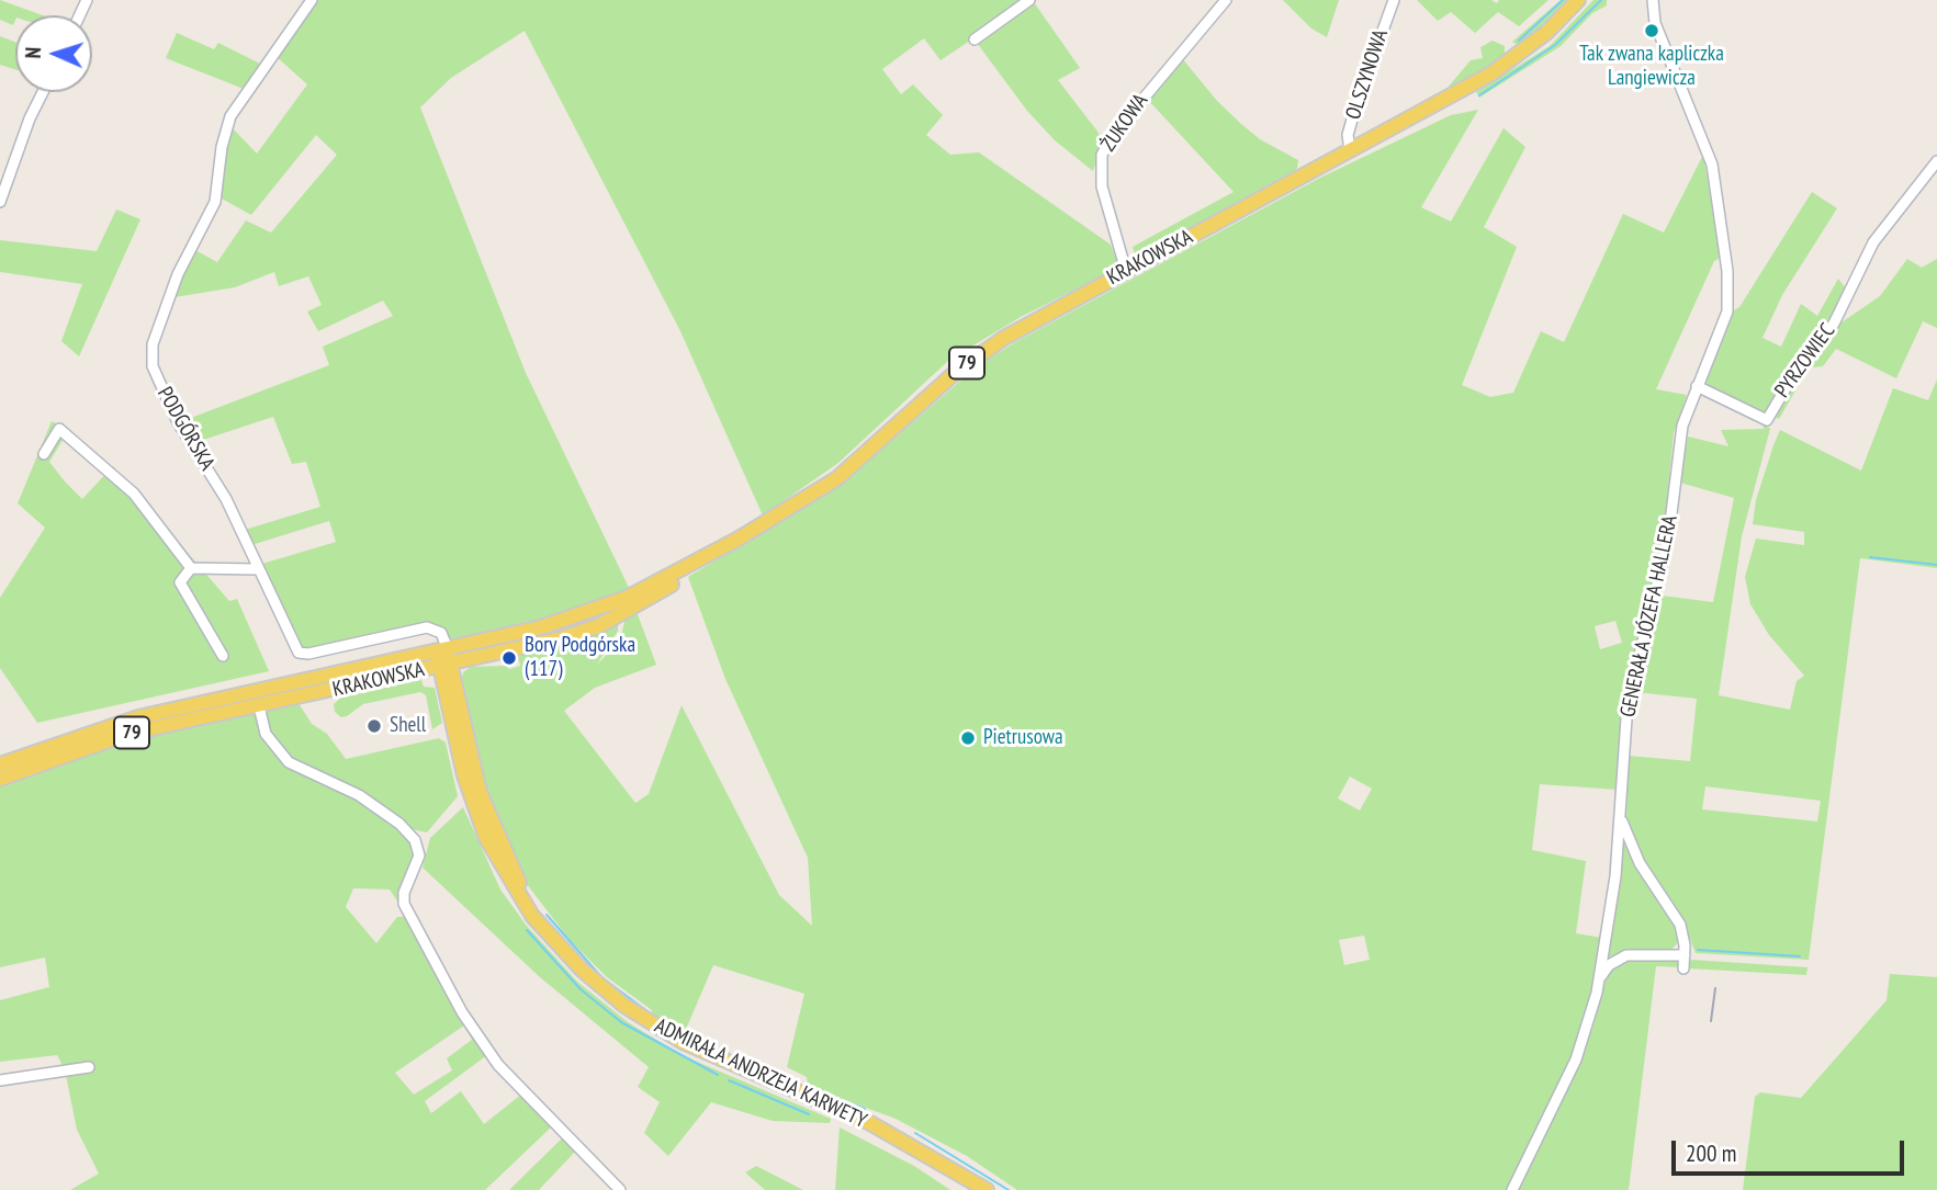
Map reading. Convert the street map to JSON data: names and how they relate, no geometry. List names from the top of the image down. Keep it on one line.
{"streets":{"main road":["KRAKOWSKA","79","ADMIRAŁA ANDRZEJA KARWETY"],"street":["OLSZYNOWA","ŻUKOWA","PYRZOWIEC","PODGÓRSKA","GENERAŁA JÓZEFA HALLERA"]},"crossings":[["OLSZYNOWA","KRAKOWSKA"],["ŻUKOWA","KRAKOWSKA"],["KRAKOWSKA","PODGÓRSKA"],["KRAKOWSKA","ADMIRAŁA ANDRZEJA KARWETY"],["PYRZOWIEC","GENERAŁA JÓZEFA HALLERA"],["PODGÓRSKA","ADMIRAŁA ANDRZEJA KARWETY"]],"places":["Tak zwana kapliczka Langiewicza","Bory Podgórska (117)","Shell","Pietrusowa"],"scale_bar":"200 m","north":"left"}
